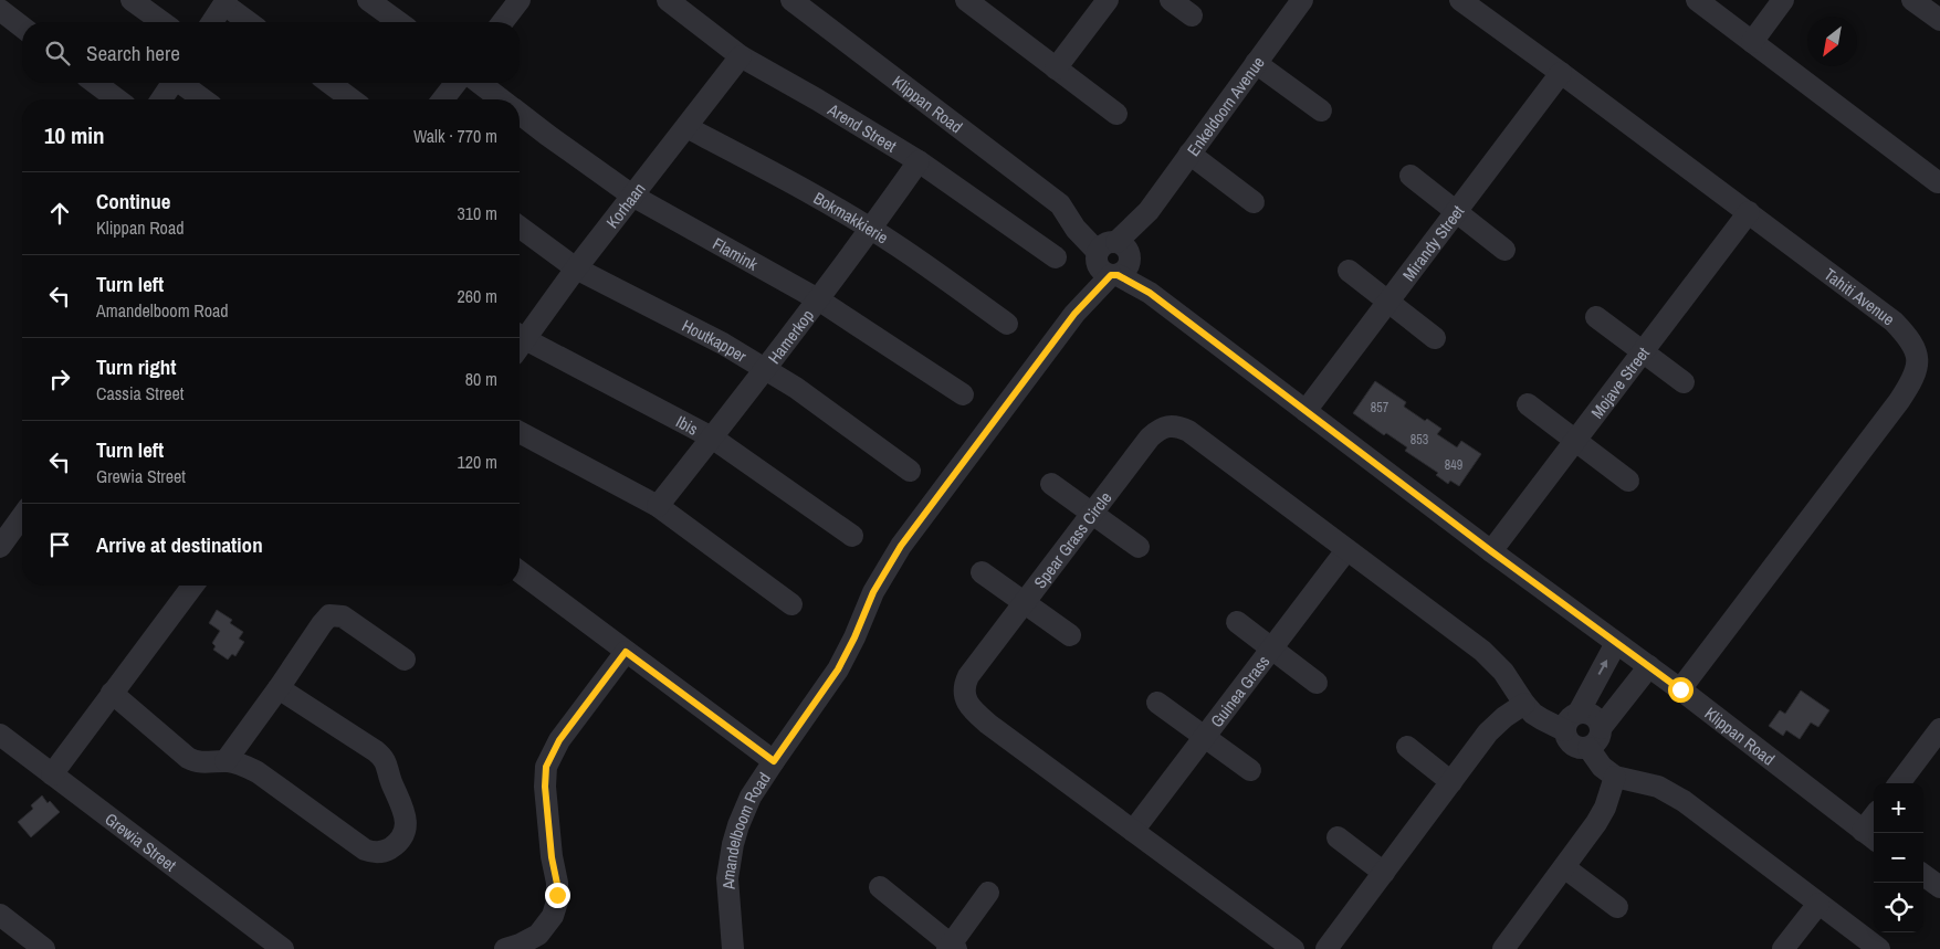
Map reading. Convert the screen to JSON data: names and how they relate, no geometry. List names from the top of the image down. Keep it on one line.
{"streets":{"street":["Klippan Road","Enkeldoorn Avenue","Arend Street","Korhaan","Bokmakkierie","Mirandy Street","Flamink","Tahiti Avenue","Hamerkop","Houtkapper","Mojave Street","Ibis","Spear Grass Circle","Guinea Grass","Amandelboom Road","Grewia Street"]},"crossings":[["Klippan Road","Enkeldoorn Avenue"],["Klippan Road","Mirandy Street"],["Klippan Road","Tahiti Avenue"],["Klippan Road","Mojave Street"],["Klippan Road","Amandelboom Road"],["Enkeldoorn Avenue","Amandelboom Road"],["Arend Street","Korhaan"],["Arend Street","Hamerkop"],["Korhaan","Bokmakkierie"],["Korhaan","Flamink"],["Korhaan","Houtkapper"],["Bokmakkierie","Hamerkop"],["Mirandy Street","Tahiti Avenue"],["Flamink","Hamerkop"],["Tahiti Avenue","Mojave Street"],["Hamerkop","Houtkapper"],["Hamerkop","Ibis"],["Spear Grass Circle","Guinea Grass"]],"house_numbers":["857","853","849"],"north":"bottom left","page":{"search":"Search here","heading":["10 min","Walk · 770 m"],"list":[["Continue","Klippan Road","310 m"],["Turn left","Amandelboom Road","260 m"],["Turn right","Cassia Street","80 m"],["Turn left","Grewia Street","120 m"],"Arrive at destination"],"map_buttons":["+","−"]}}
